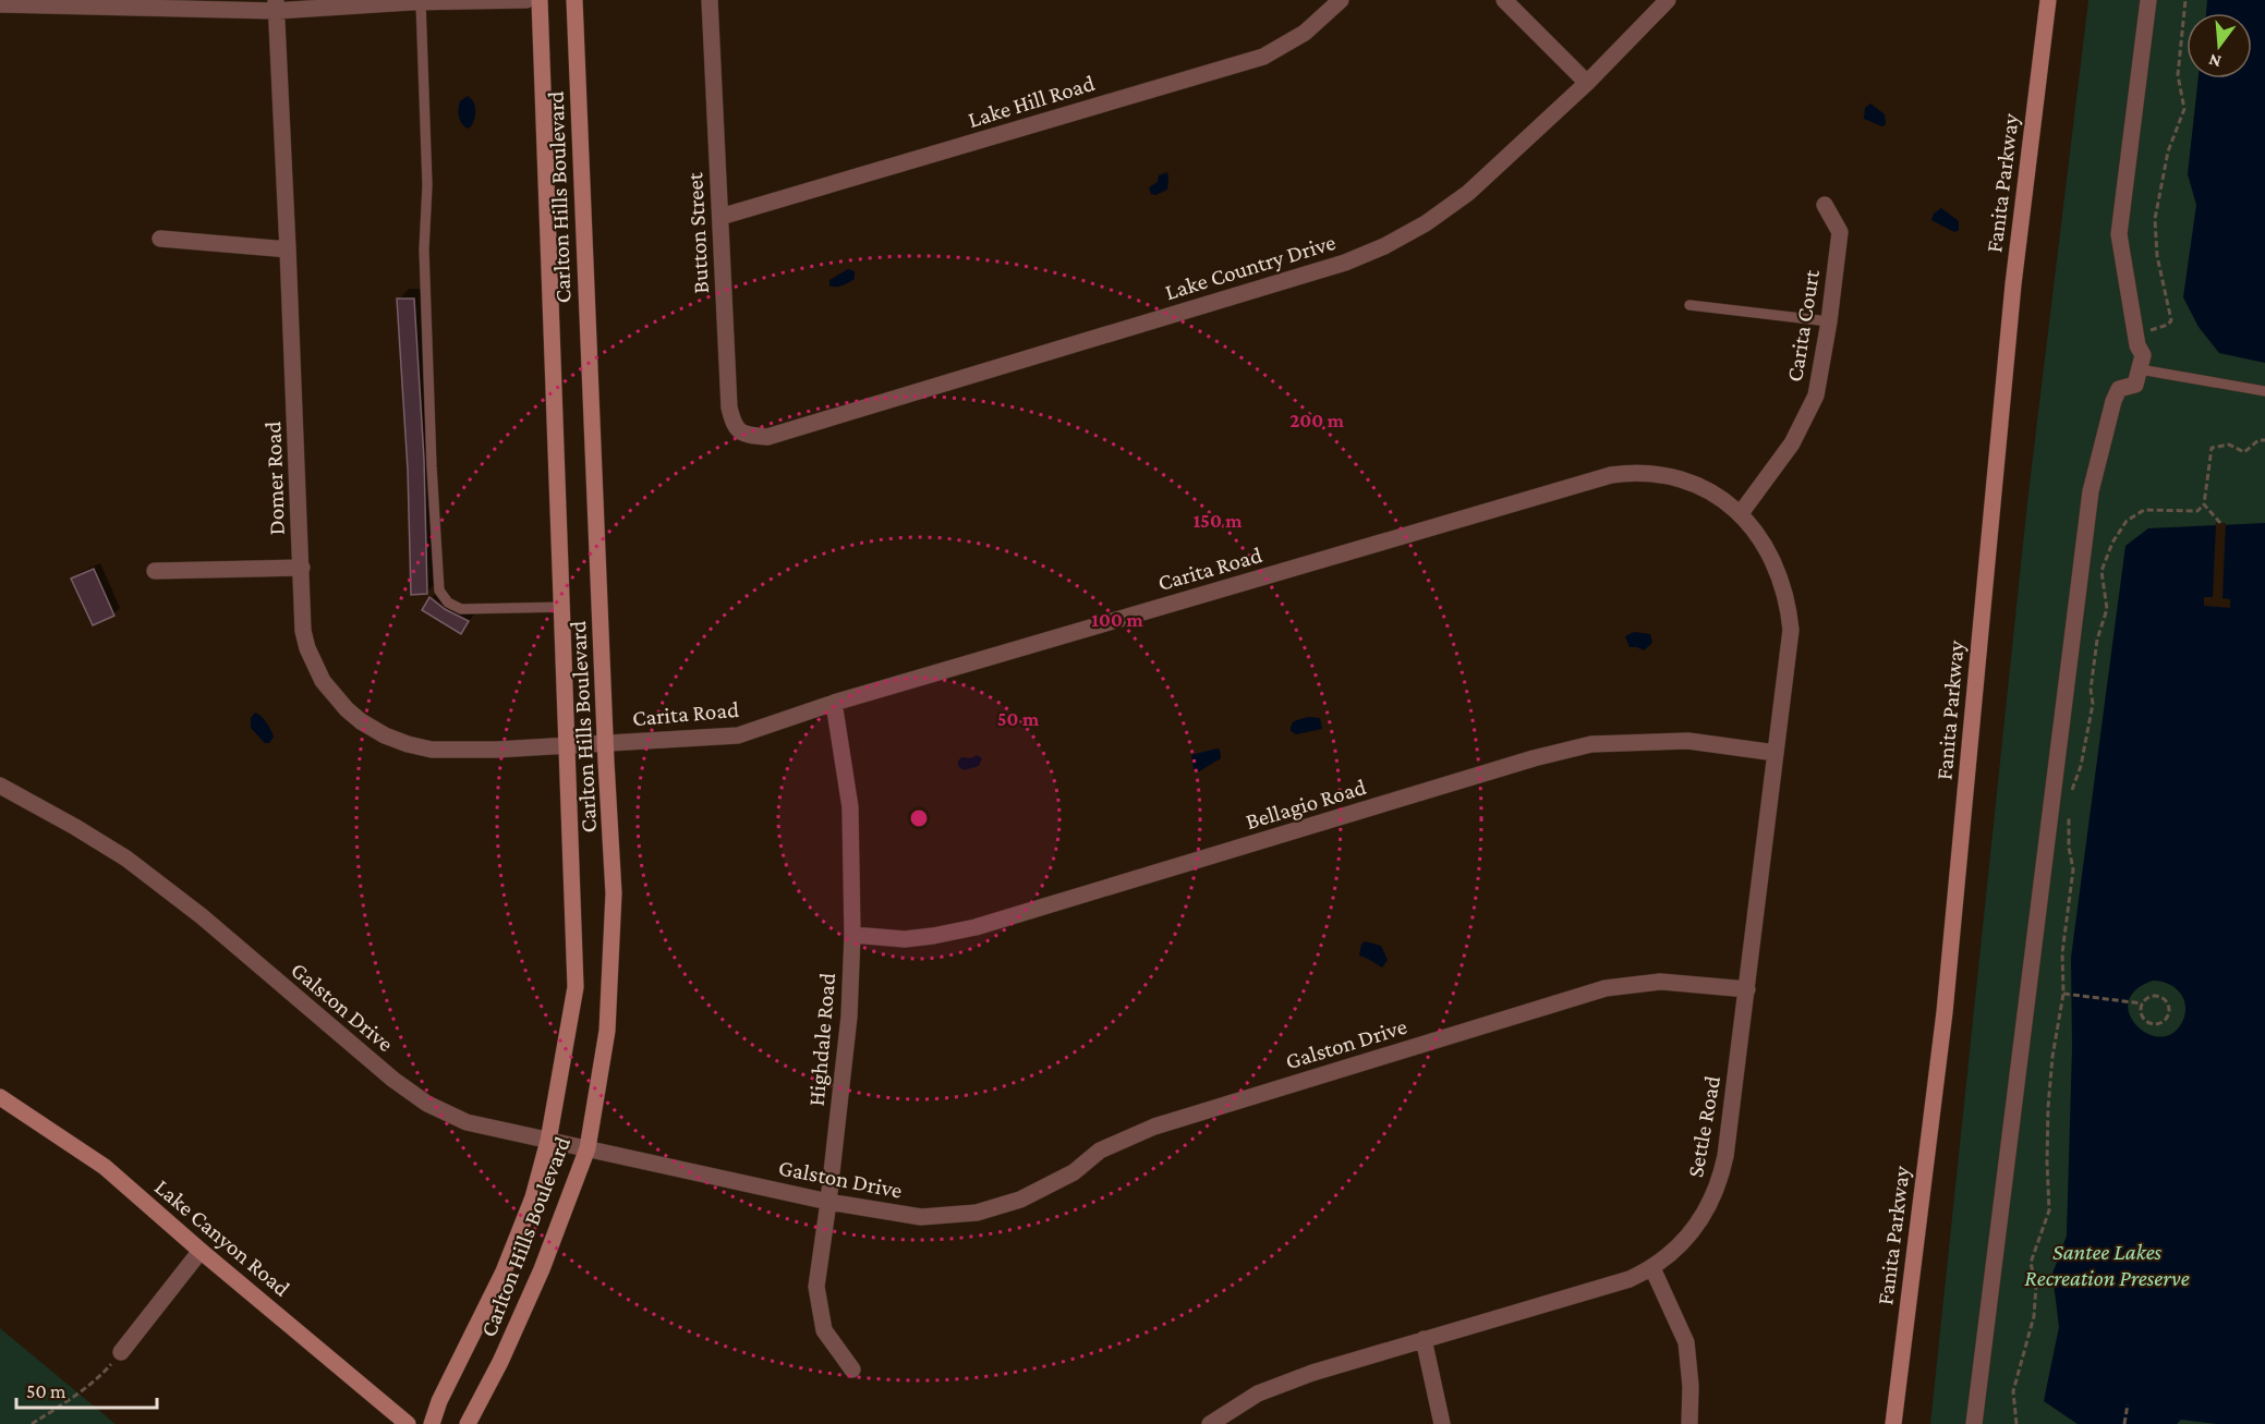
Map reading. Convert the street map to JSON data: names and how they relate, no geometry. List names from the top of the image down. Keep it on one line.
{"streets":{"street":["Lake Hill Road","Fanita Parkway","Carlton Hills Boulevard","Button Street","Lake Country Drive","Carita Court","Domer Road","Carita Road","Bellagio Road","Galston Drive","Highdale Road","Settle Road","Lake Canyon Road"]},"crossings":[["Lake Hill Road","Button Street"],["Carlton Hills Boulevard","Domer Road"],["Carlton Hills Boulevard","Carita Road"],["Carlton Hills Boulevard","Galston Drive"],["Button Street","Lake Country Drive"],["Carita Court","Carita Road"],["Carita Court","Settle Road"],["Domer Road","Carita Road"],["Carita Road","Highdale Road"],["Carita Road","Settle Road"],["Bellagio Road","Highdale Road"],["Bellagio Road","Settle Road"],["Galston Drive","Highdale Road"],["Galston Drive","Settle Road"]],"parks":["Santee Lakes Recreation Preserve"],"scale_bar":"50 m","north":"bottom","rings":["200 m","150 m","100 m","50 m"]}
